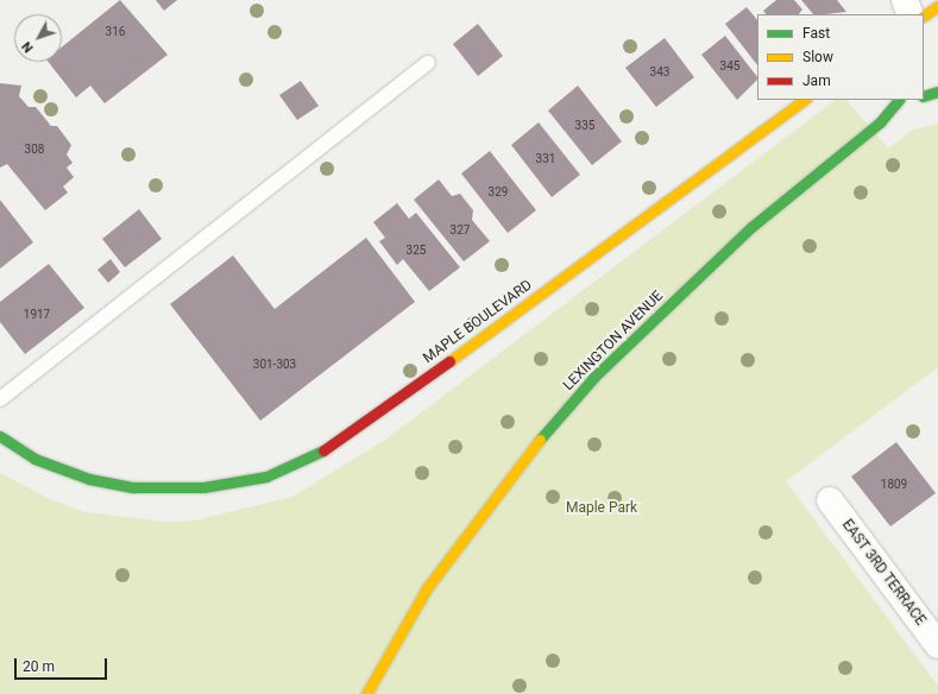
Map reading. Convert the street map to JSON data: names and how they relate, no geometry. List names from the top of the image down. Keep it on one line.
{"streets":{"street":["MAPLE BOULEVARD","LEXINGTON AVENUE","EAST 3RD TERRACE"]},"parks":["Maple Park"],"house_numbers":["316","345","343","335","308","331","329","327","325","1917","301-303","1809"],"legend":["Fast","Slow","Jam"],"scale_bar":"20 m","north":"bottom left"}
